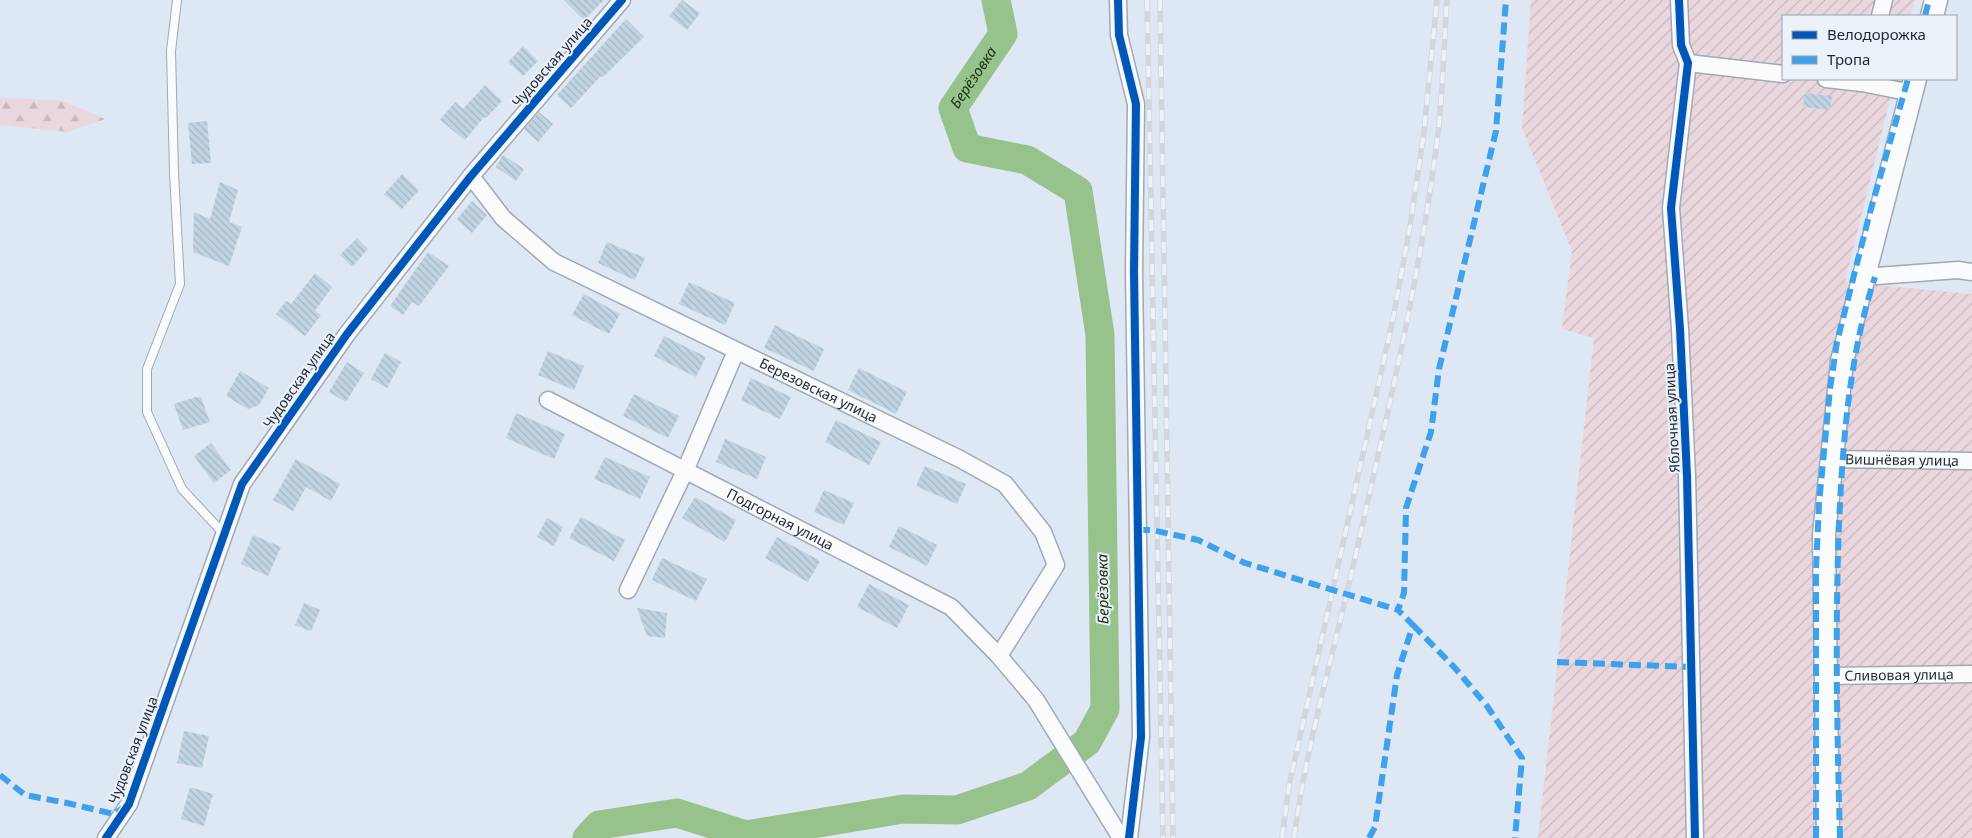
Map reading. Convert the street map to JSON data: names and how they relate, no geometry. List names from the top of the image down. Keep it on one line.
{"streets":{"street":["Чудовская улица","Березовская улица","Яблочная улица","Вишнёвая улица","Подгорная улица","Сливовая улица"]},"crossings":[["Чудовская улица","Березовская улица"],["Березовская улица","Подгорная улица"]],"water":["Берёзовка"],"legend":["Велодорожка","Тропа"]}
